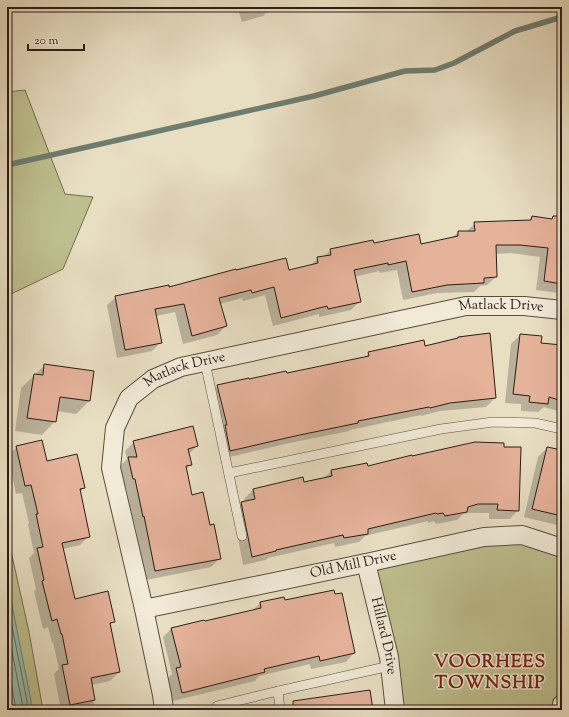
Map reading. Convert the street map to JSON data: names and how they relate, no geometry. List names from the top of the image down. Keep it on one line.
{"streets":{"street":["Matlack Drive","Old Mill Drive","Hillard Drive"]},"crossings":[["Matlack Drive","Old Mill Drive"],["Old Mill Drive","Hillard Drive"]],"districts":["VOORHEES TOWNSHIP"],"scale_bar":"20 m"}
